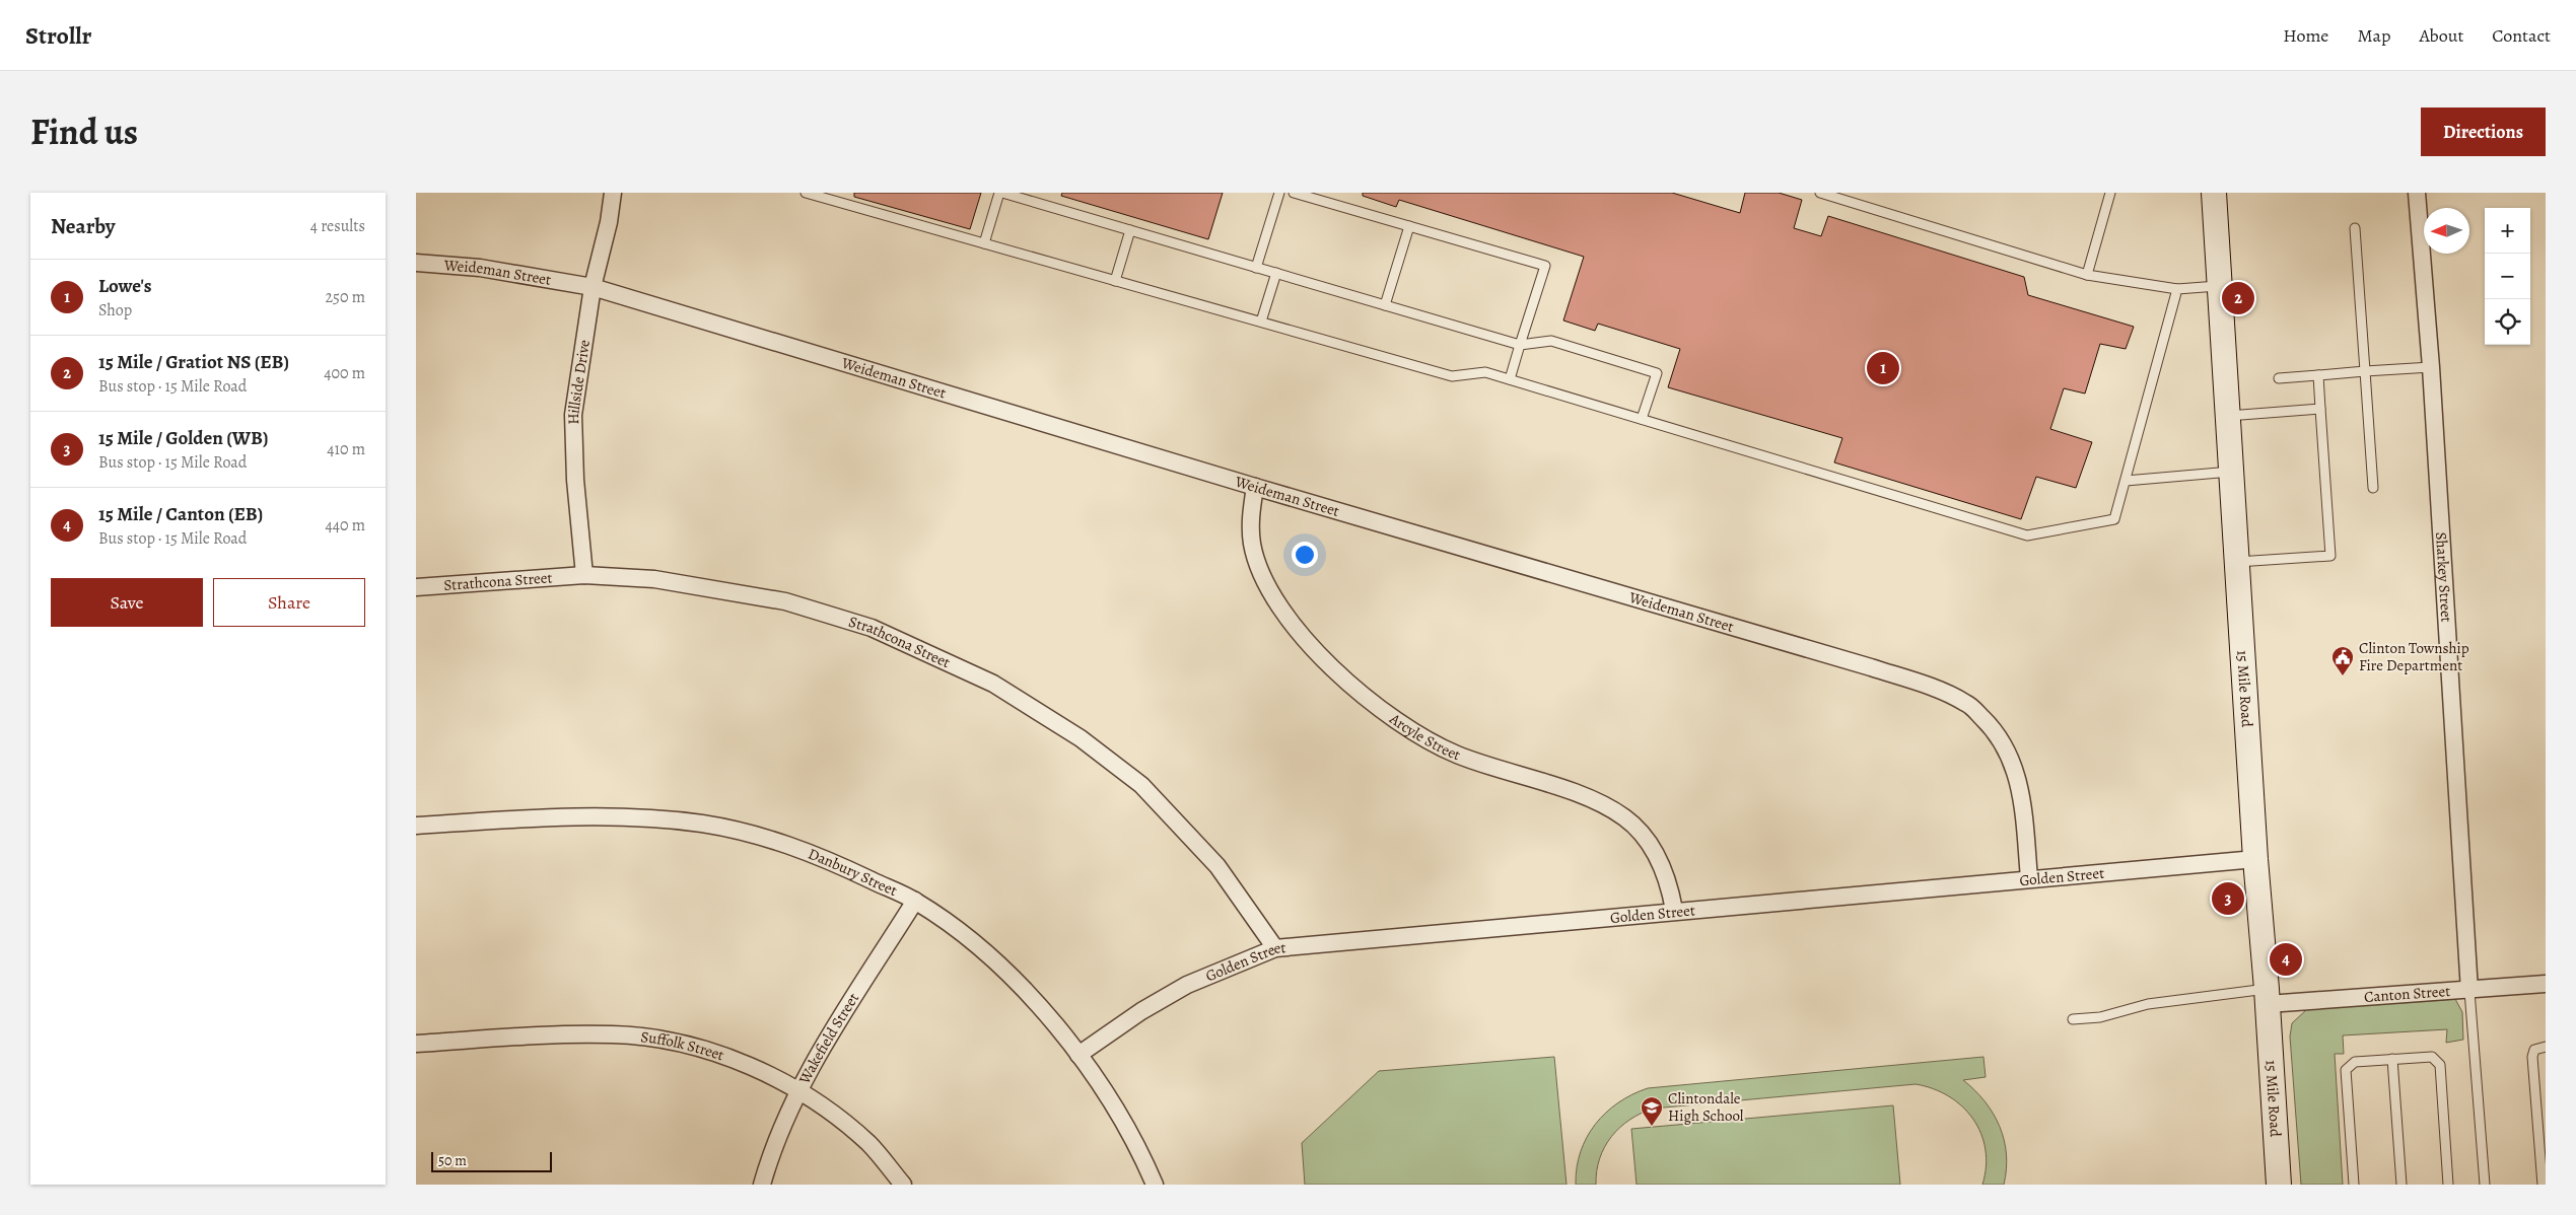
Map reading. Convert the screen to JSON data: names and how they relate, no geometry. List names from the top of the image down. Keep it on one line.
{"streets":{"main road":["15 Mile Road"],"street":["Weideman Street","Hillside Drive","Sharkey Street","Strathcona Street","Arcyle Street","Danbury Street","Golden Street","Canton Street","Wakefield Street","Suffolk Street"]},"crossings":[["Weideman Street","Hillside Drive"],["Weideman Street","Arcyle Street"],["Weideman Street","Golden Street"],["Hillside Drive","Strathcona Street"],["Sharkey Street","Canton Street"],["Strathcona Street","Golden Street"],["15 Mile Road","Golden Street"],["15 Mile Road","Canton Street"],["Arcyle Street","Golden Street"],["Danbury Street","Golden Street"],["Danbury Street","Wakefield Street"],["Wakefield Street","Suffolk Street"]],"places":{"public building":["Clinton Township Fire Department"],"school or university":["Clintondale High School"]},"scale_bar":"50 m","north":"left","page":{"header":"Strollr","nav":["Home","Map","About","Contact"],"title":"Find us","buttons":["Directions",["Save","Share"]],"heading":["Nearby","4 results"],"map_buttons":["+","−"],"list":[{"mark":"1","name":"Lowe's","note":"Shop","value":"250 m"},{"mark":"2","name":"15 Mile / Gratiot NS (EB)","note":"Bus stop · 15 Mile Road","value":"400 m"},{"mark":"3","name":"15 Mile / Golden (WB)","note":"Bus stop · 15 Mile Road","value":"410 m"},{"mark":"4","name":"15 Mile / Canton (EB)","note":"Bus stop · 15 Mile Road","value":"440 m"}],"pins":["2","1","3","4"],"scale":"50 m"}}
